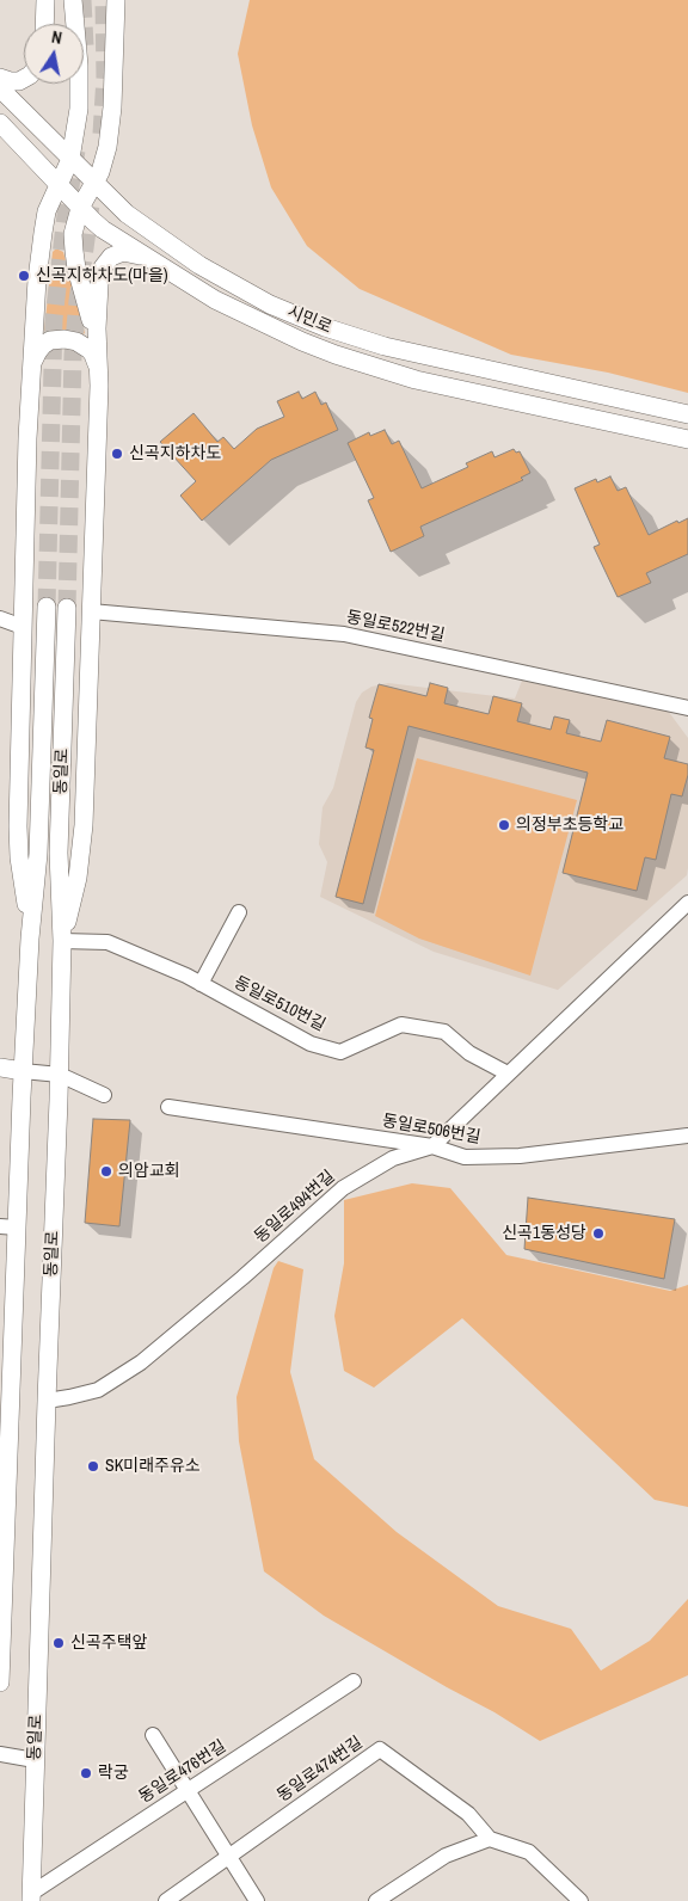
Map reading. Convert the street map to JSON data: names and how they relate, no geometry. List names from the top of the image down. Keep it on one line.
{"streets":{"street":["시민로","동일로522번길","동일로","동일로510번길","동일로506번길","동일로494번길","동일로474번길","동일로476번길"]},"crossings":[["동일로","동일로510번길"],["동일로","동일로494번길"],["동일로","동일로476번길"],["동일로510번길","동일로494번길"],["동일로506번길","동일로494번길"]],"places":["신곡지하차도(마을)","신곡지하차도","의정부초등학교","의암교회","신곡1동성당","SK미래주유소","신곡주택앞","락궁"],"north":"top"}
